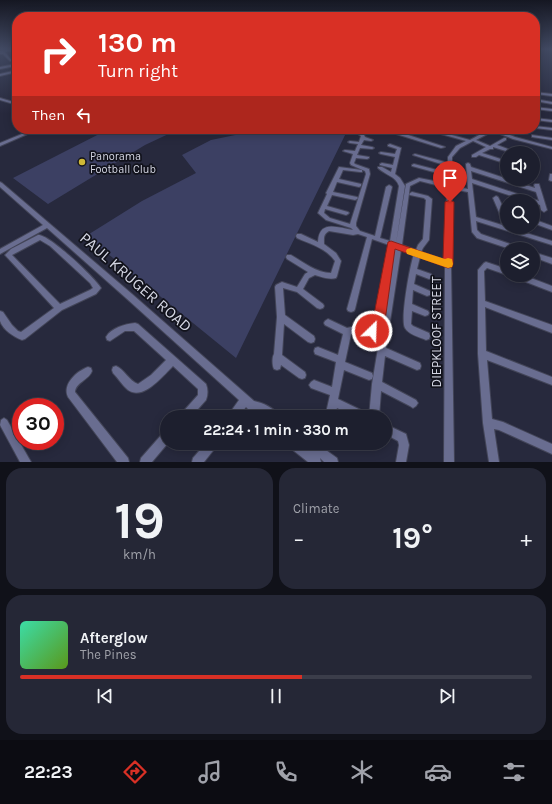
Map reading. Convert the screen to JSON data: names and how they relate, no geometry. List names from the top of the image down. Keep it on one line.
{"streets":{"street":["PAUL KRUGER ROAD","DIEPKLOOF STREET"]},"places":["Panorama Football Club"],"page":{"turn":["130 m","Turn right"],"then":"Then","limit":"30","trip":"22:24 · 1 min · 330 m","tile":[["19","km/h"],"Climate"],"heat":["−","19°","+"],"song":["Afterglow","The Pines"],"tabs":"22:23"}}
